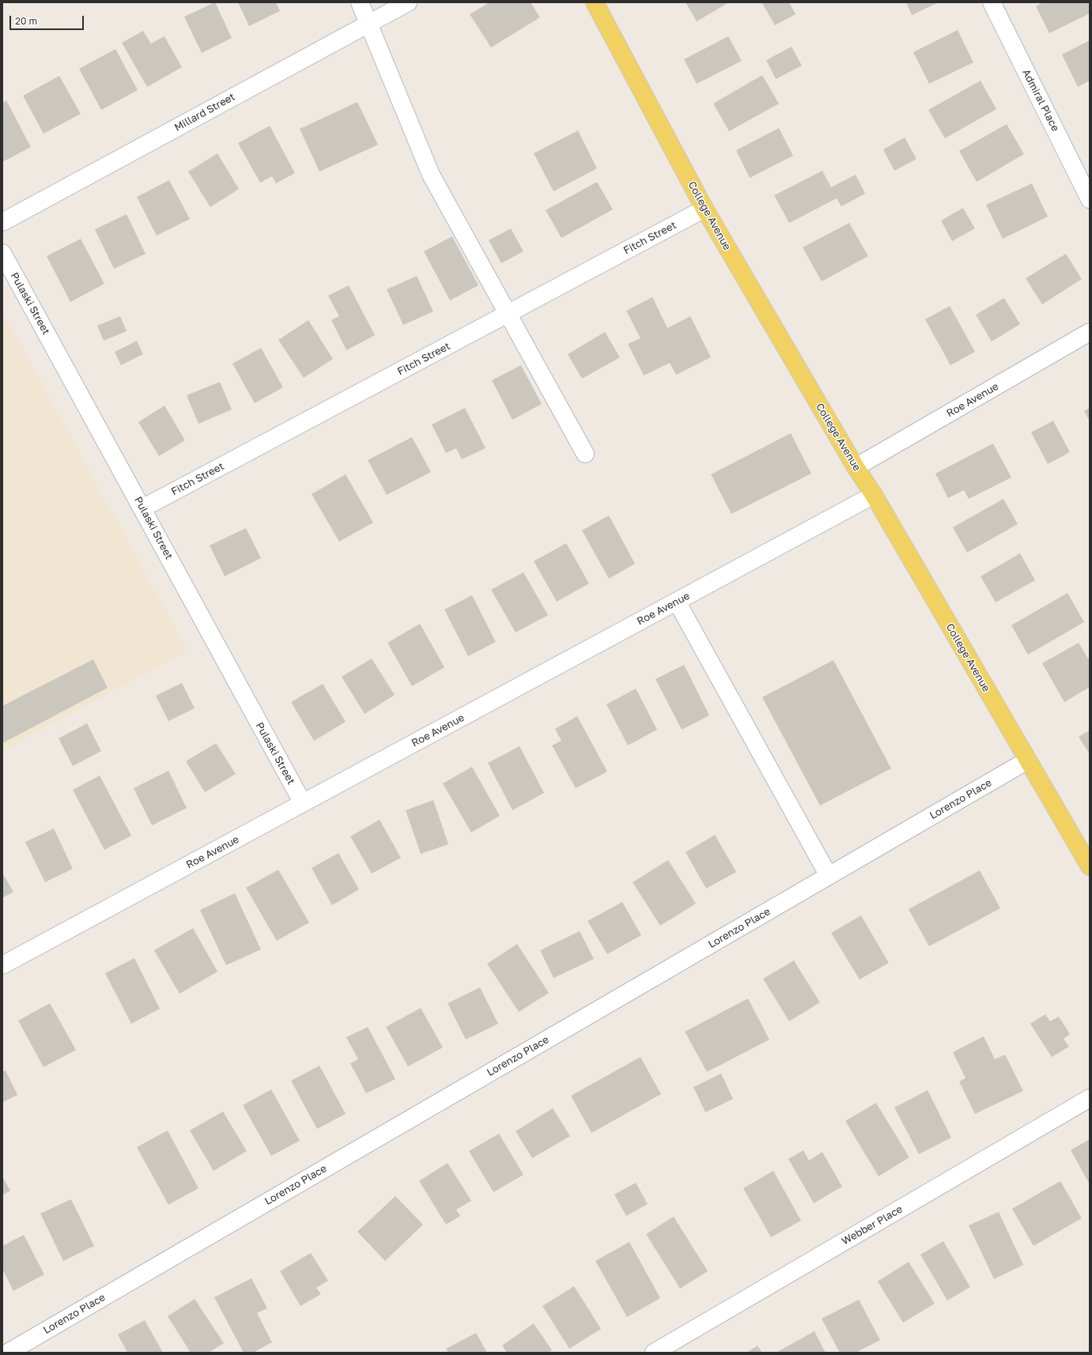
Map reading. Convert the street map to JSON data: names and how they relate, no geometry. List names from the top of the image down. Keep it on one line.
{"streets":{"main road":["College Avenue"],"street":["Admiral Place","Millard Street","Fitch Street","Pulaski Street","Roe Avenue","Lorenzo Place","Webber Place"]},"crossings":[["College Avenue","Fitch Street"],["College Avenue","Roe Avenue"],["College Avenue","Lorenzo Place"],["Fitch Street","Pulaski Street"],["Pulaski Street","Roe Avenue"]],"scale_bar":"20 m"}
